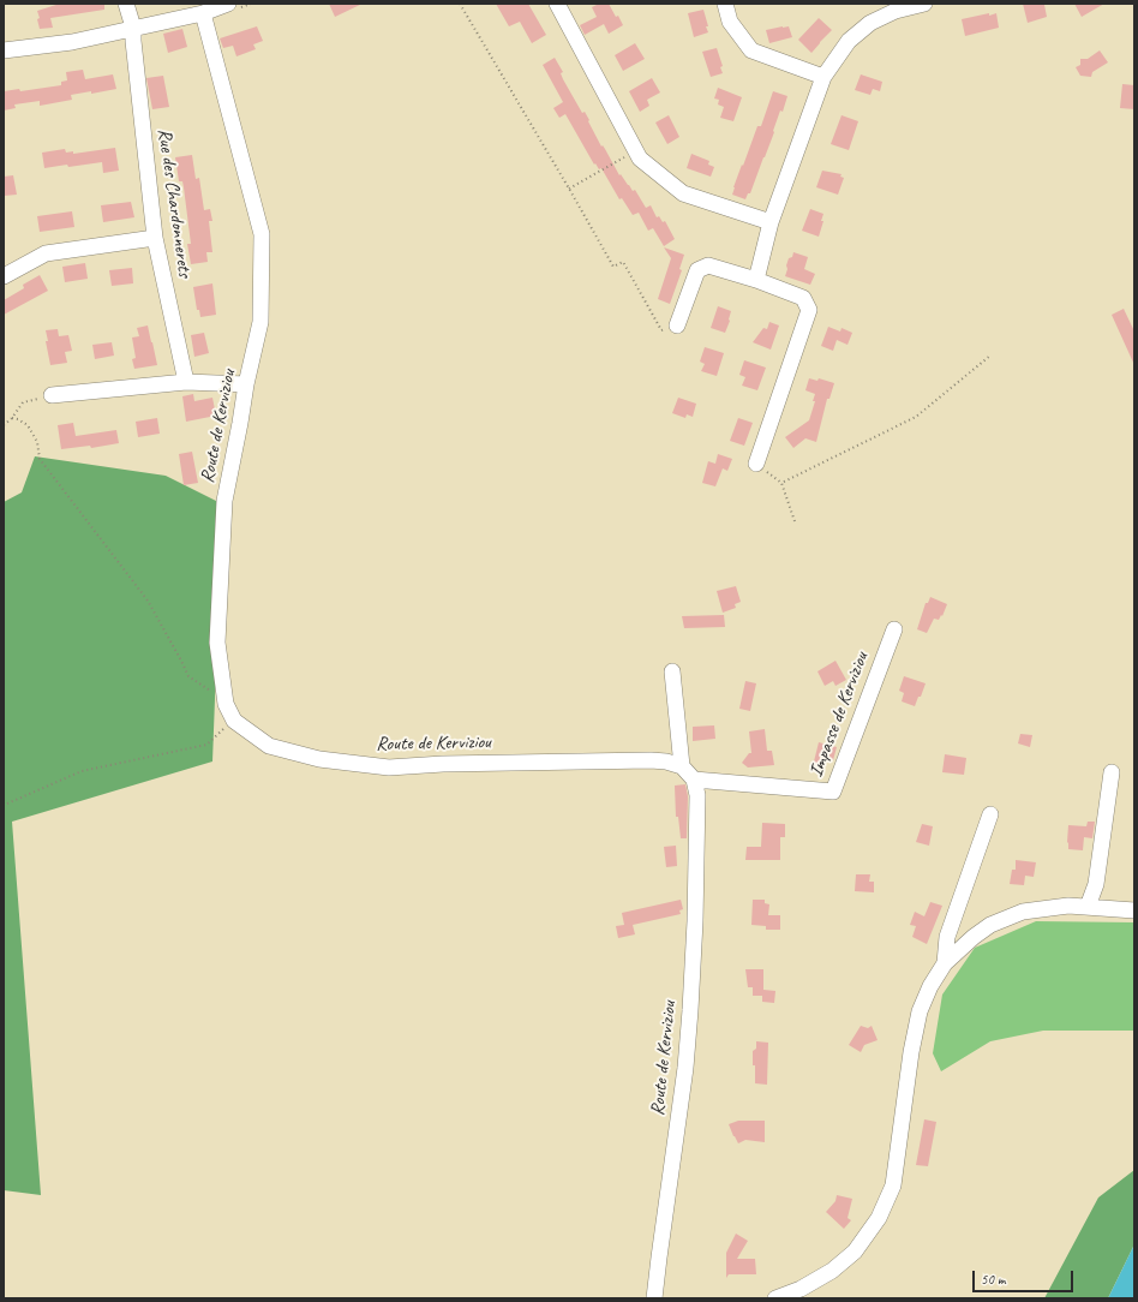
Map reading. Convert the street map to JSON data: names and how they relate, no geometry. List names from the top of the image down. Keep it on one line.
{"streets":{"street":["Rue des Chardonnerets","Route de Kerviziou","Impasse de Kerviziou"]},"crossings":[["Route de Kerviziou","Impasse de Kerviziou"]],"scale_bar":"50 m"}
